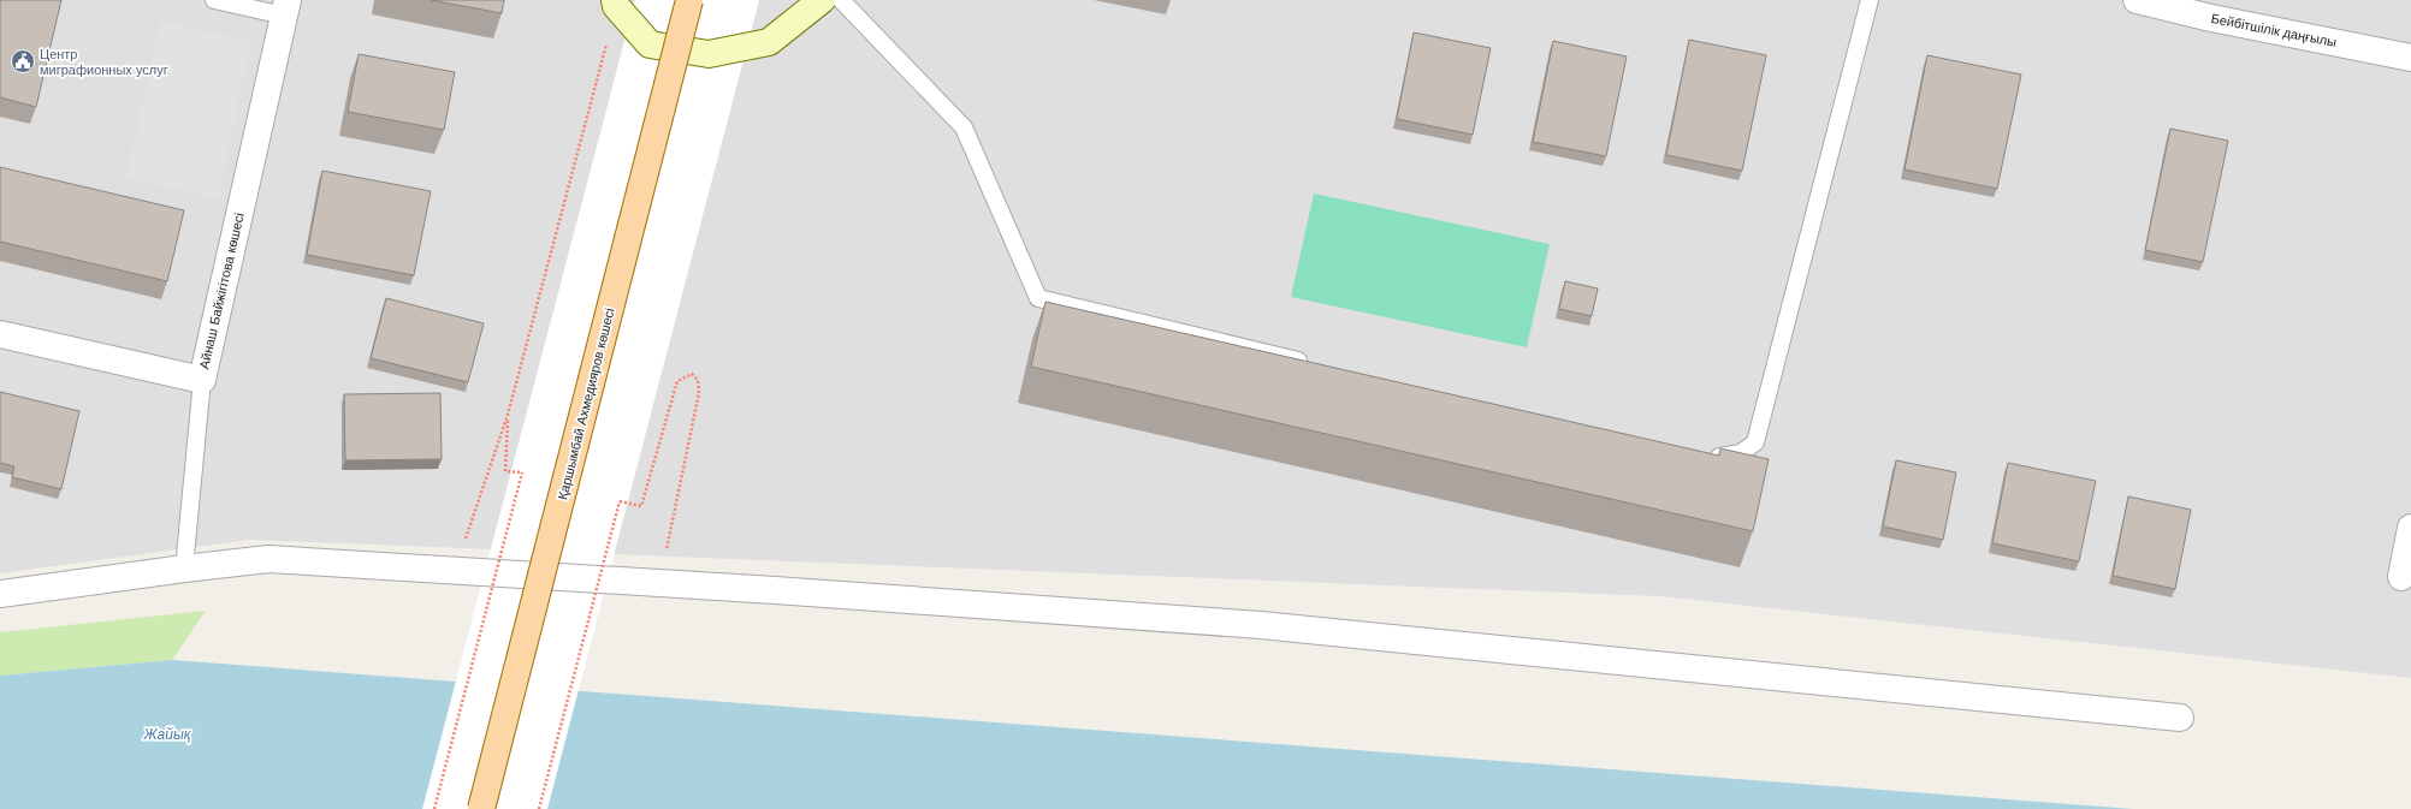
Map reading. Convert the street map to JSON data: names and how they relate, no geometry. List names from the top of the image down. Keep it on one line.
{"streets":{"main road":["Қаршымбай Ахмедияров көшесі"],"street":["Бейбітшілік даңғылы","Айнаш Байжігітова көшесі"]},"water":["Жайық"],"places":{"public building":["Центр миграфионных услуг"]}}
